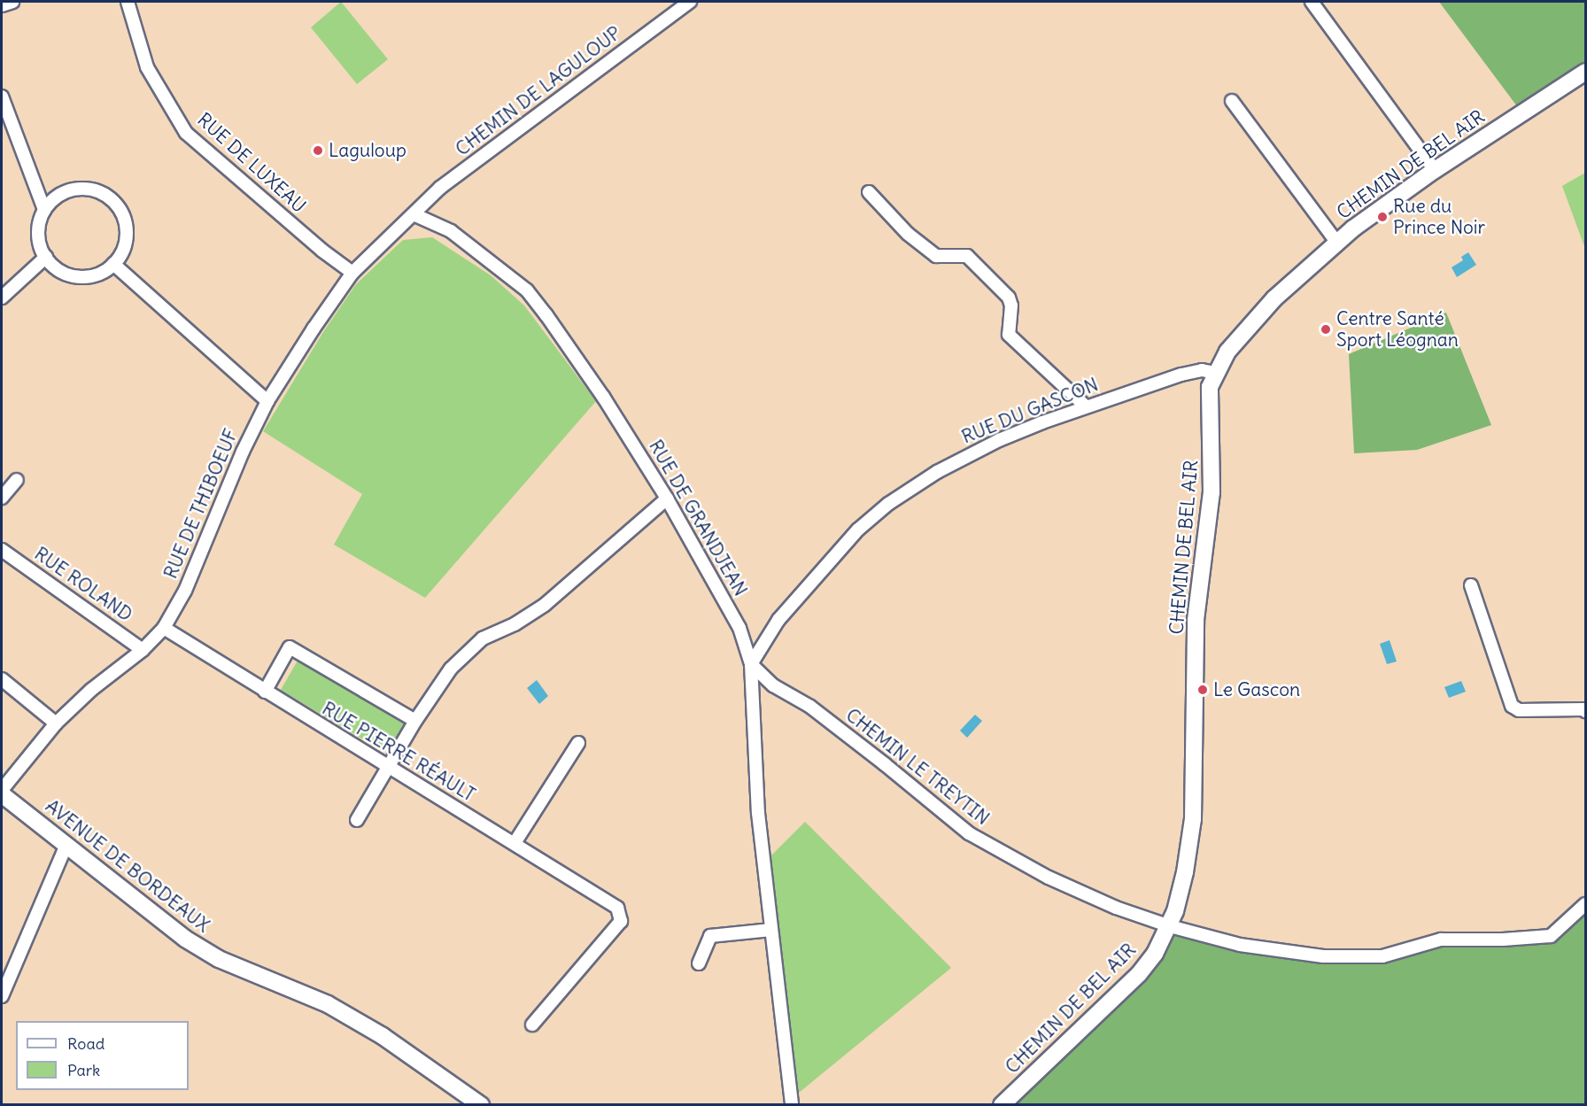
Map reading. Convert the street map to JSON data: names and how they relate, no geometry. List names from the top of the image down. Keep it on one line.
{"streets":{"street":["CHEMIN DE LAGULOUP","RUE DE LUXEAU","CHEMIN DE BEL AIR","RUE DU GASCON","RUE DE THIBOEUF","RUE DE GRANDJEAN","RUE ROLAND","RUE PIERRE RÉAULT","CHEMIN LE TREYTIN","AVENUE DE BORDEAUX"]},"crossings":[["CHEMIN DE LAGULOUP","RUE DE THIBOEUF"],["CHEMIN DE LAGULOUP","RUE DE GRANDJEAN"],["RUE DE LUXEAU","RUE DE THIBOEUF"],["CHEMIN DE BEL AIR","RUE DU GASCON"],["CHEMIN DE BEL AIR","CHEMIN LE TREYTIN"],["RUE DU GASCON","RUE DE GRANDJEAN"],["RUE DU GASCON","CHEMIN LE TREYTIN"],["RUE DE THIBOEUF","RUE DE GRANDJEAN"],["RUE DE THIBOEUF","RUE ROLAND"],["RUE DE THIBOEUF","RUE PIERRE RÉAULT"],["RUE DE GRANDJEAN","CHEMIN LE TREYTIN"]],"places":["Laguloup","Rue du Prince Noir","Centre Santé Sport Léognan","Le Gascon"],"legend":["Road","Park"]}
